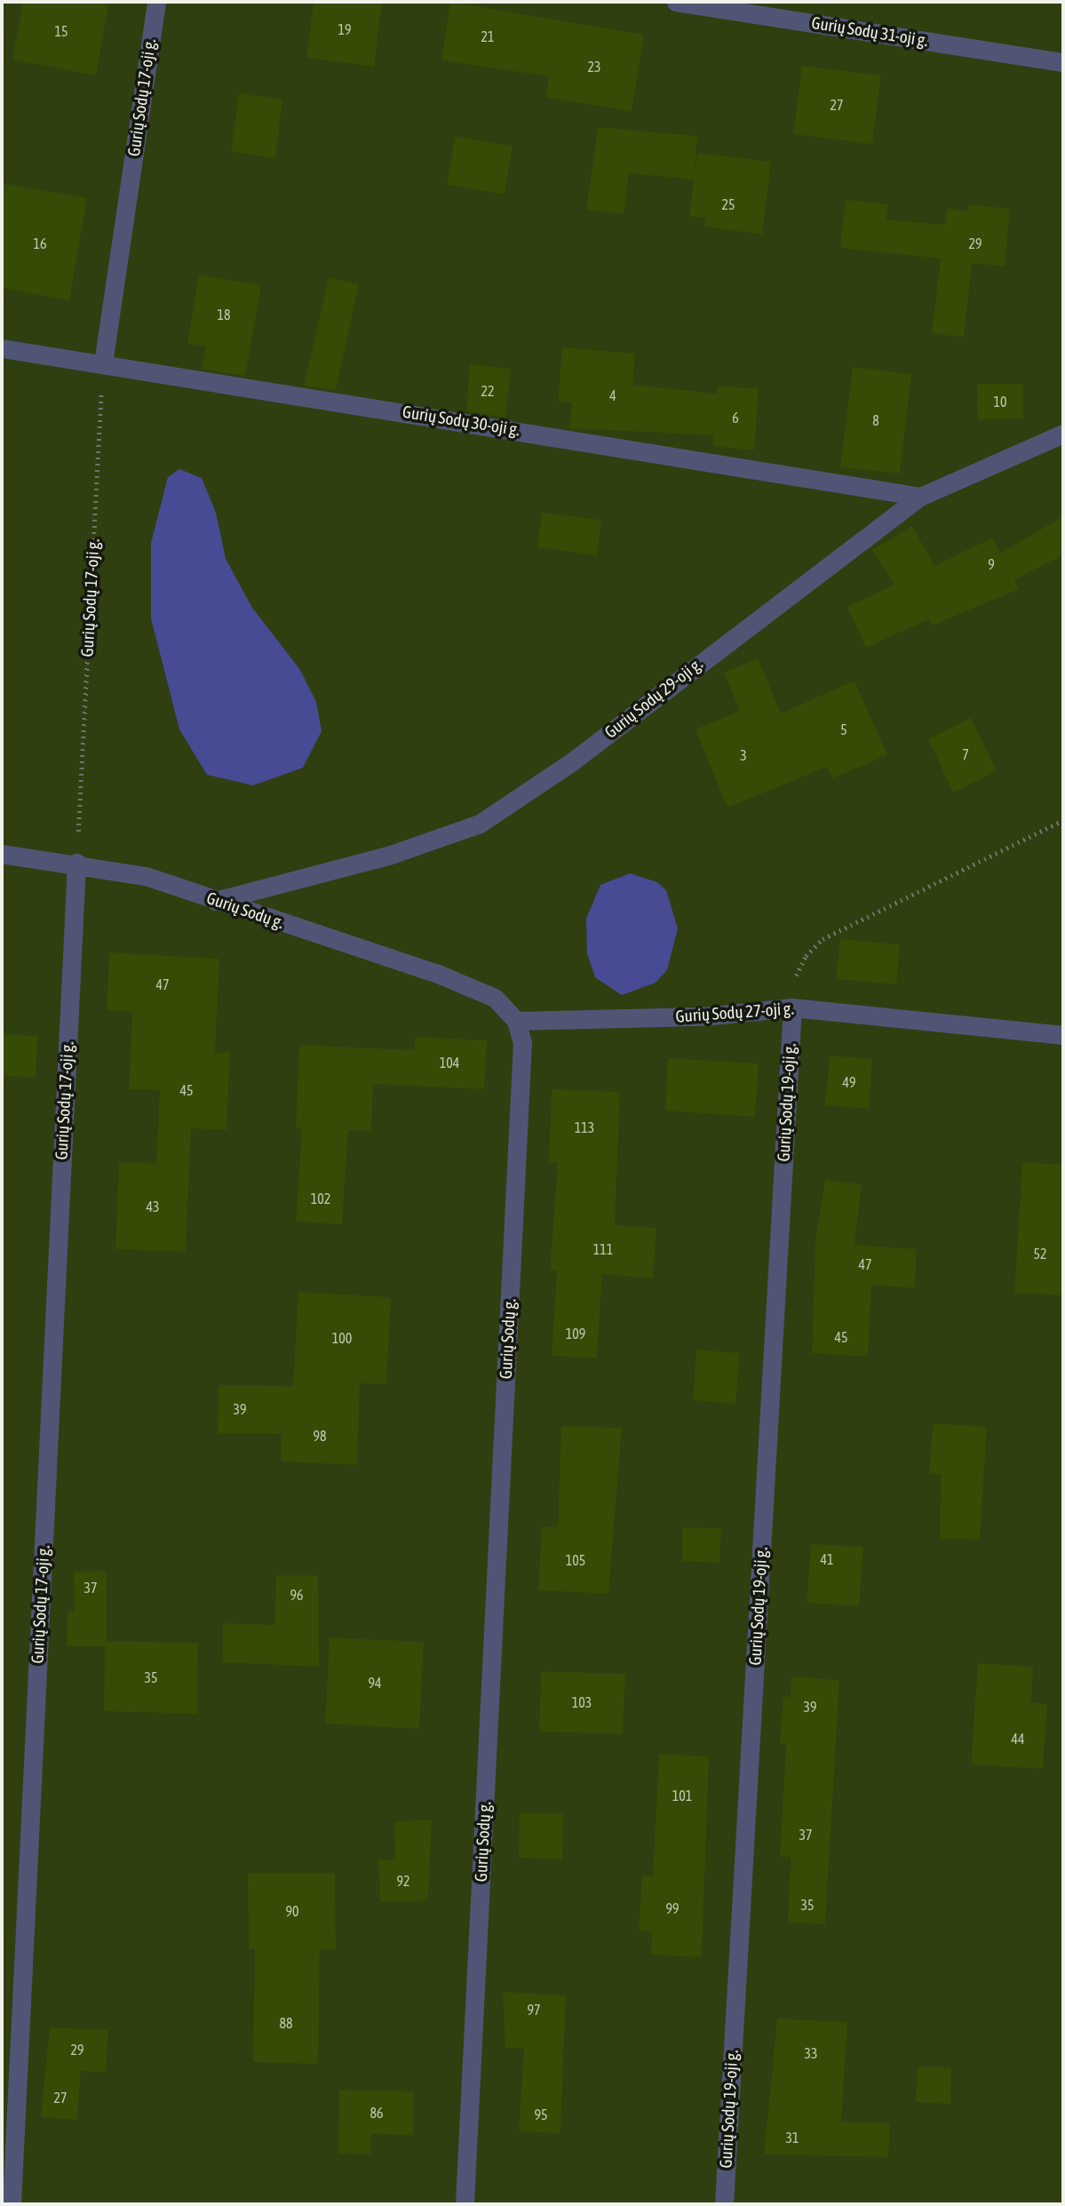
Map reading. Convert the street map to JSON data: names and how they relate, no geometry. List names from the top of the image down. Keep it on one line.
{"streets":{"street":["Gurių Sodų 31-oji g.","Gurių Sodų 17-oji g.","Gurių Sodų 30-oji g.","Gurių Sodų 29-oji g.","Gurių Sodų g.","Gurių Sodų 27-oji g.","Gurių Sodų 19-oji g."]},"crossings":[["Gurių Sodų 17-oji g.","Gurių Sodų 30-oji g."],["Gurių Sodų 17-oji g.","Gurių Sodų g."],["Gurių Sodų 30-oji g.","Gurių Sodų 29-oji g."],["Gurių Sodų 29-oji g.","Gurių Sodų g."],["Gurių Sodų g.","Gurių Sodų 27-oji g."],["Gurių Sodų 27-oji g.","Gurių Sodų 19-oji g."]],"house_numbers":["19","15","21","23","27","25","16","29","18","22","4","10","6","8","9","5","7","3","47","104","49","45","113","102","43","111","52","47","109","45","100","39","98","41","105","37","96","35","94","103","39","44","101","37","92","35","99","90","97","88","29","33","27","86","95","31"]}
